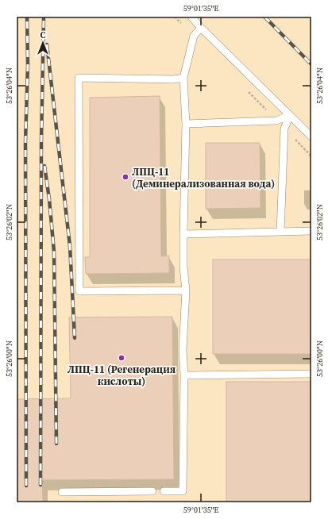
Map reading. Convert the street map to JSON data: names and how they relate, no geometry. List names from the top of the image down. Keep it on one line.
{"places":["ЛПЦ-11 (Деминерализованная вода)","ЛПЦ-11 (Регенерация кислоты)"],"north":"top","coordinates":["59°01'35\"E","53°26'04\"N","53°26'02\"N","53°26'00\"N"]}
